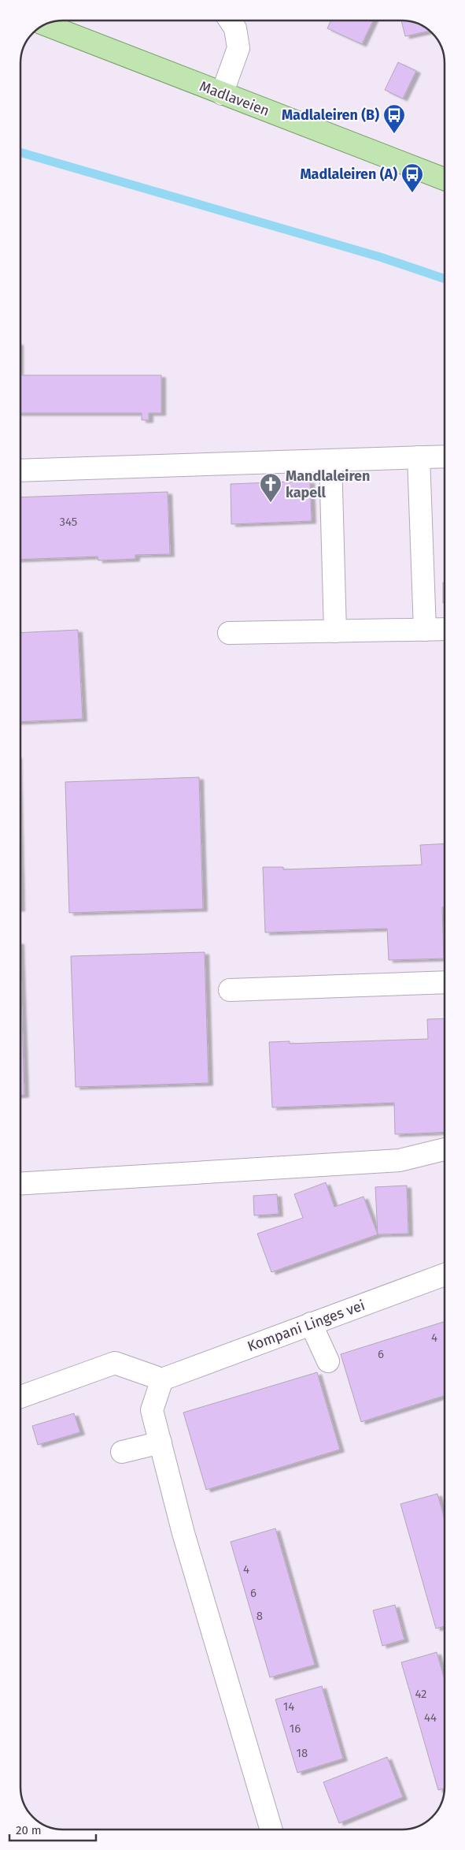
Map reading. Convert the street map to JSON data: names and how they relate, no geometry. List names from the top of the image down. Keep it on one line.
{"streets":{"main road":["Madlaveien"],"street":["Kompani Linges vei"]},"places":{"bus stop":["Madlaleiren (B)","Madlaleiren (A)"],"church":["Mandlaleiren kapell"]},"house_numbers":["345","4","6","4","6","8","42","14","44","16","18"],"scale_bar":"20 m"}
